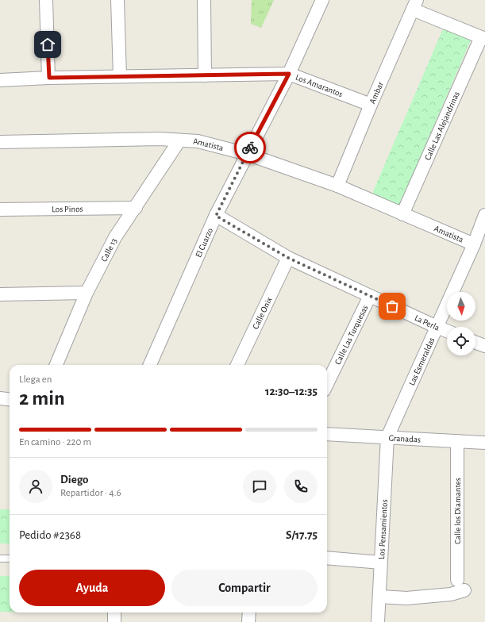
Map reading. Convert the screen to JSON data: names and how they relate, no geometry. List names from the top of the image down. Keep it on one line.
{"streets":{"street":["Los Amarantos","Ambar","Calle Las Alejandrinas","Amatista","Los Pinos","El Cuarzo","Calle 13","Calle Onix","La Perla","Calle Las Turquesas","Las Esmeraldas","Granadas","Calle los Diamantes","Los Pensamientos"]},"crossings":[["Los Amarantos","Ambar"],["Los Amarantos","El Cuarzo"],["Ambar","Amatista"],["Calle Las Alejandrinas","Amatista"],["Amatista","El Cuarzo"],["Amatista","Calle 13"],["Amatista","Las Esmeraldas"],["Los Pinos","Calle 13"],["El Cuarzo","La Perla"],["Calle Onix","La Perla"],["La Perla","Calle Las Turquesas"],["La Perla","Las Esmeraldas"],["Las Esmeraldas","Granadas"],["Las Esmeraldas","Los Pensamientos"],["Granadas","Calle los Diamantes"],["Granadas","Los Pensamientos"]],"north":"bottom","page":{"heading":["2 min","Llega en","12:30–12:35"],"panel":["Diego","Repartidor · 4.6","Pedido #2368","S/17.75"],"bar":"En camino · 220 m","buttons":["Ayuda","Compartir"]}}
